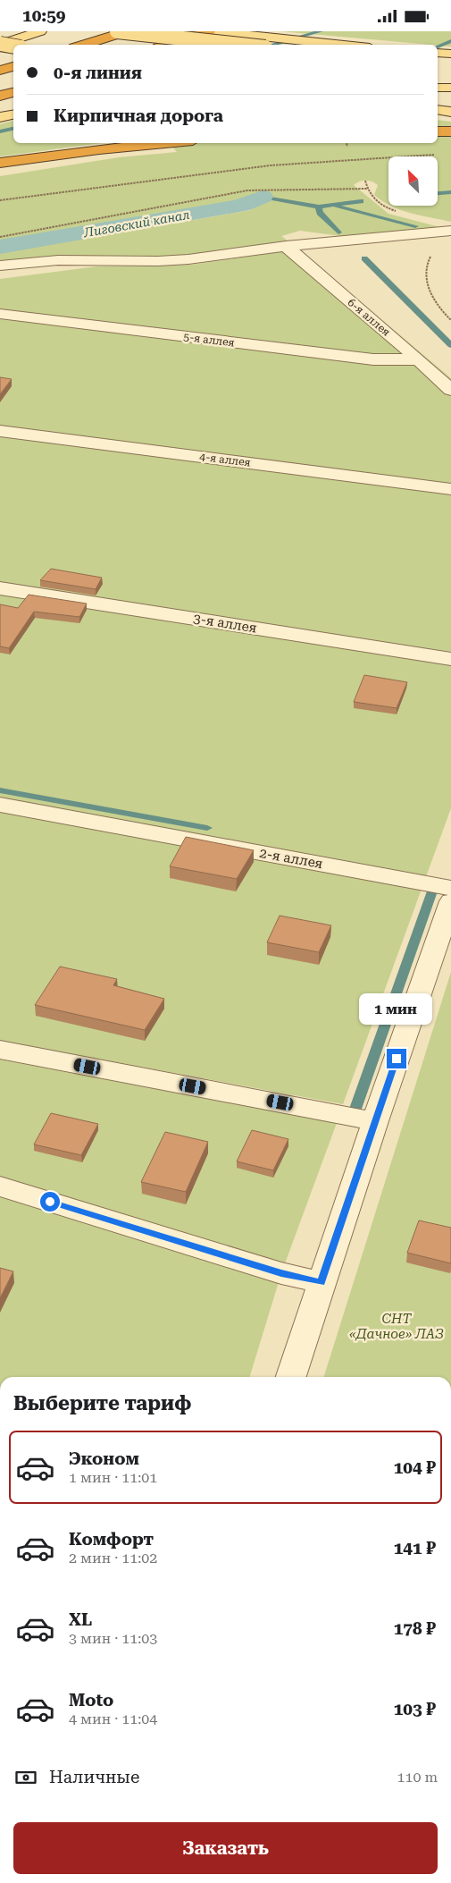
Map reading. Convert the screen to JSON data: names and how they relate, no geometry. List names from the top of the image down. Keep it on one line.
{"streets":{"street":["6-я аллея","5-я аллея","4-я аллея","3-я аллея","2-я аллея"]},"crossings":[["6-я аллея","5-я аллея"]],"water":["Лиговский канал"],"parks":["СНТ «Дачное» ЛАЗ"],"north":"top left","page":{"status":"10:59","banner":["0-я линия","Кирпичная дорога"],"bubble":"1 мин","heading":"Выберите тариф","list":[{"name":"Эконом","note":"1 мин · 11:01","value":"104 ₽"},{"name":"Комфорт","note":"2 мин · 11:02","value":"141 ₽"},{"name":"XL","note":"3 мин · 11:03","value":"178 ₽"},{"name":"Moto","note":"4 мин · 11:04","value":"103 ₽"}],"pay":["Наличные","110 m"],"buttons":"Заказать"}}
